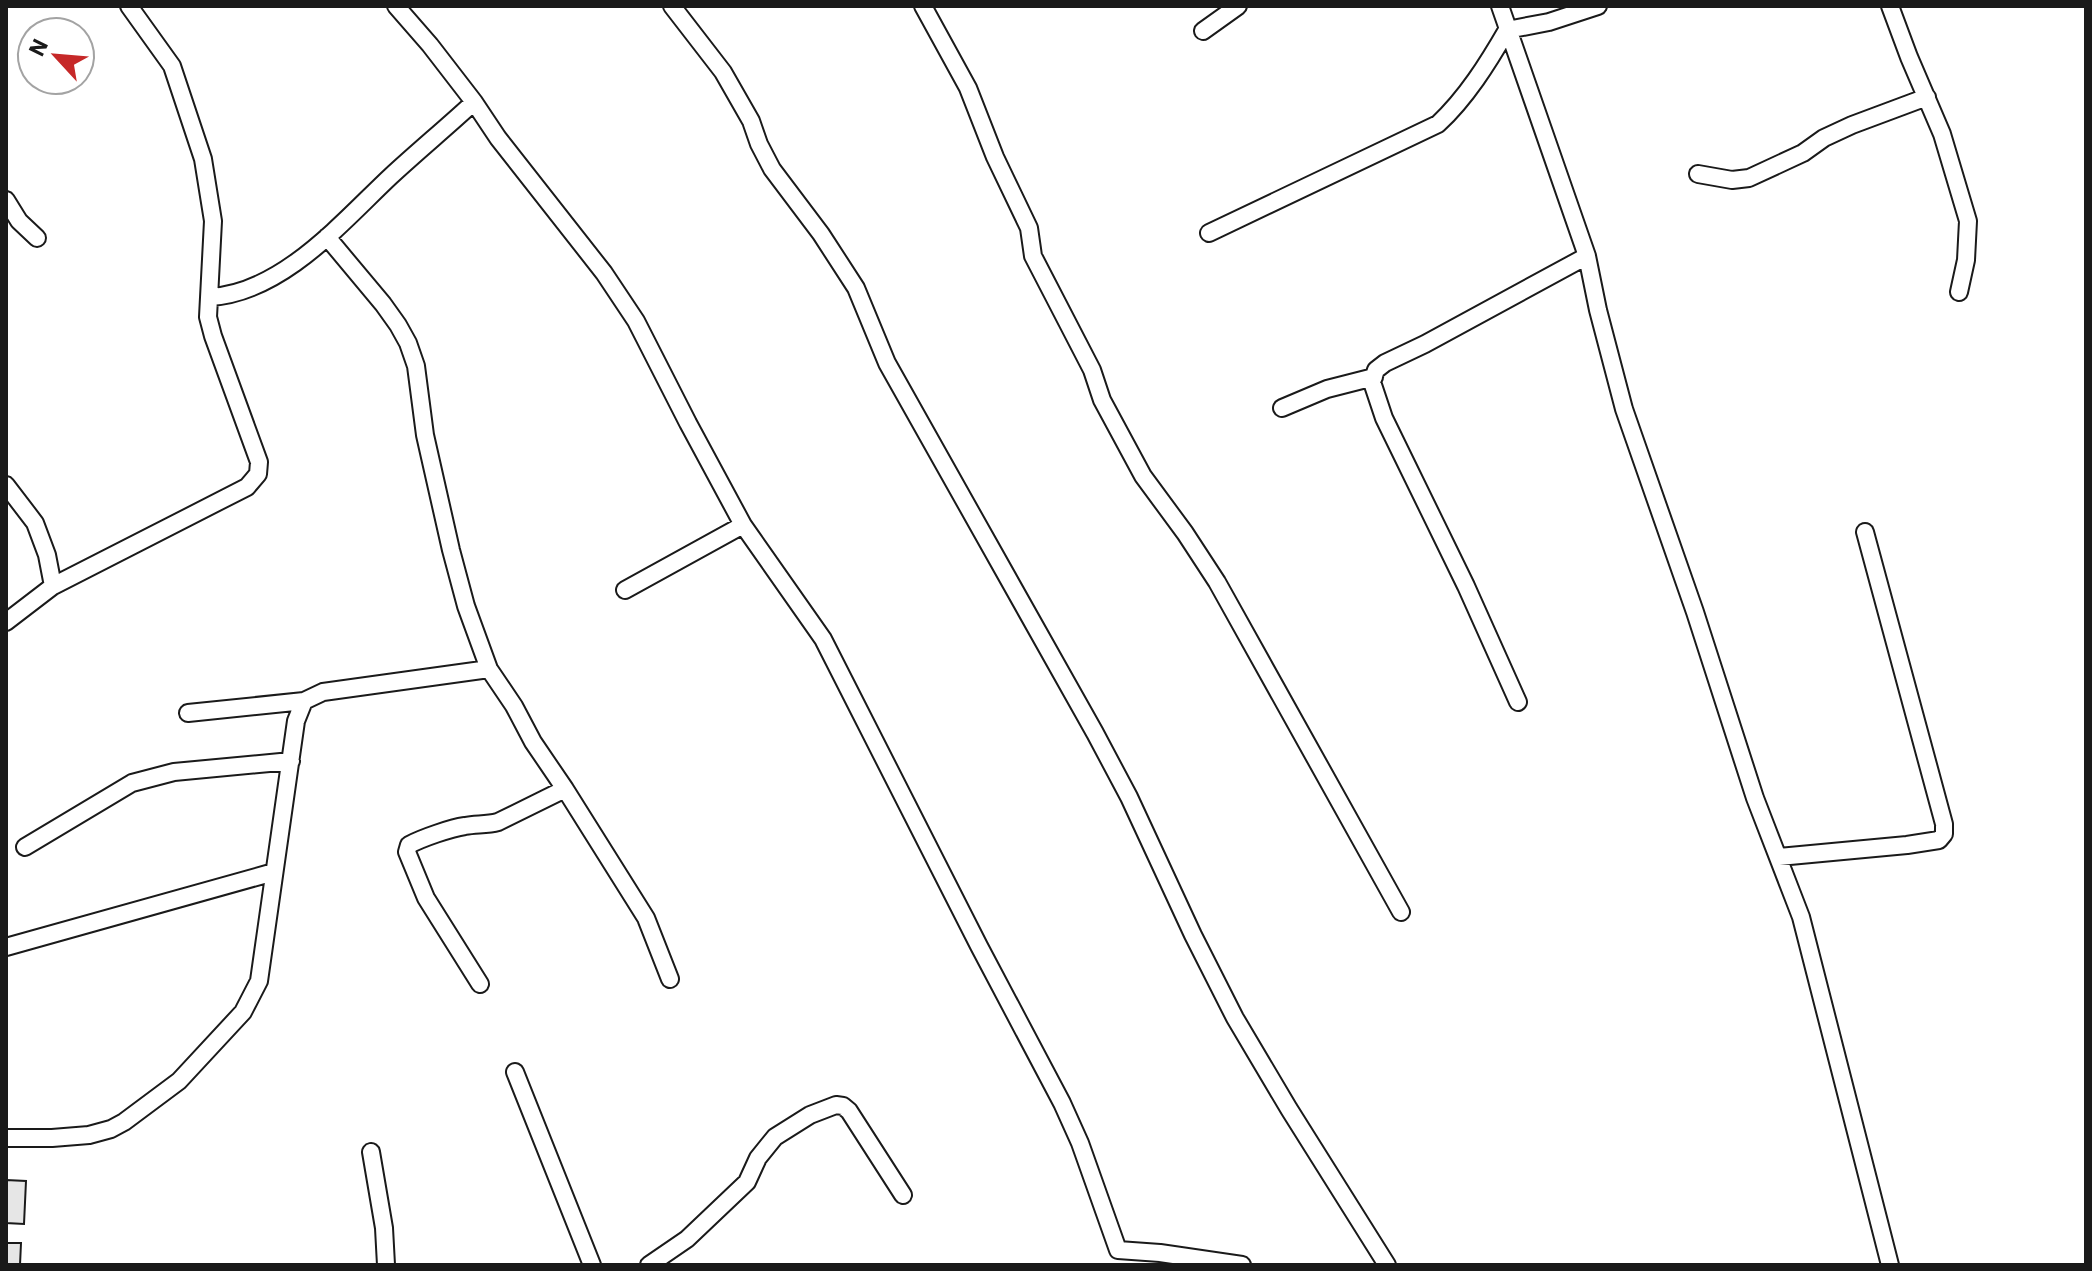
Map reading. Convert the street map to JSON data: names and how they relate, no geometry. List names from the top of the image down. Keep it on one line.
{"north":"top left"}
